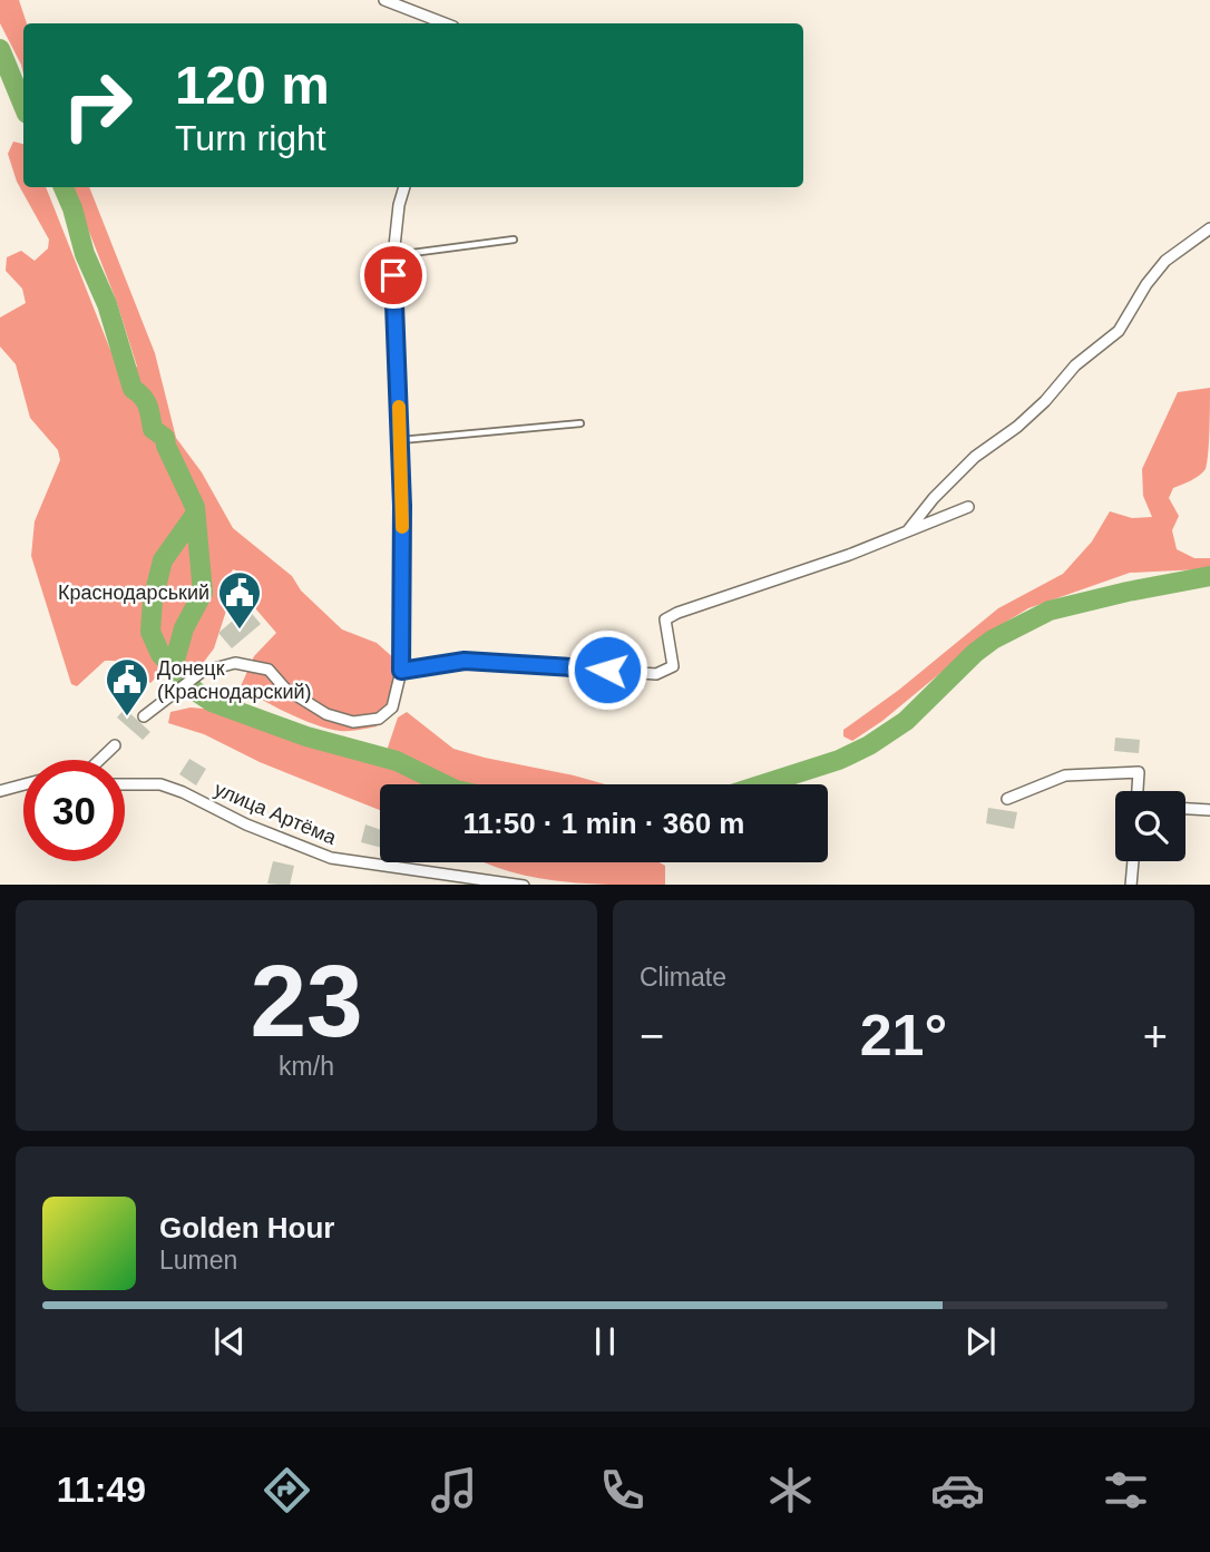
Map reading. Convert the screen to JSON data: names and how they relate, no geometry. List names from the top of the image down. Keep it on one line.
{"streets":{"street":["улица Артёма"]},"places":{"public building":["Краснодарський","Донецк (Краснодарский)"]},"page":{"turn":["120 m","Turn right"],"limit":"30","trip":"11:50 · 1 min · 360 m","tile":[["23","km/h"],"Climate"],"heat":["−","21°","+"],"song":["Golden Hour","Lumen"],"tabs":"11:49"}}
